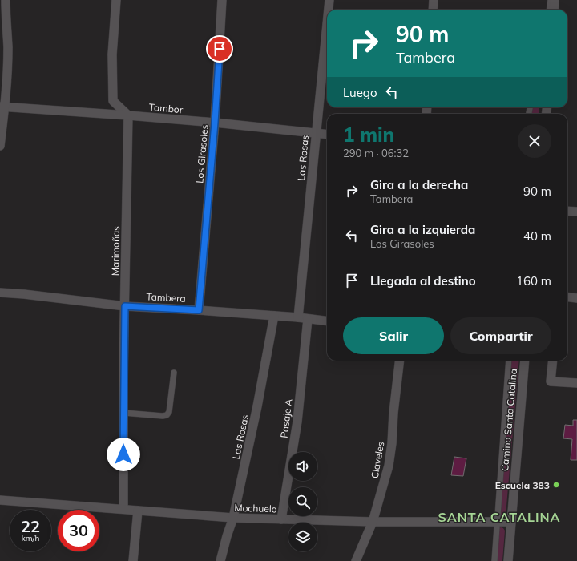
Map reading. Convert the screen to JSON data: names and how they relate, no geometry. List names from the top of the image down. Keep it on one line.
{"streets":{"street":["Tambor","Los Girasoles","Las Rosas","Marimoñas","Tambera","Pasaje A","Camino Santa Catalina","Claveles","Mochuelo"]},"crossings":[["Tambor","Los Girasoles"],["Tambor","Las Rosas"],["Tambor","Marimoñas"],["Los Girasoles","Tambera"],["Las Rosas","Tambera"],["Las Rosas","Mochuelo"],["Marimoñas","Tambera"],["Marimoñas","Mochuelo"],["Tambera","Pasaje A"],["Pasaje A","Mochuelo"],["Camino Santa Catalina","Mochuelo"],["Claveles","Mochuelo"]],"districts":["SANTA CATALINA"],"places":["Escuela 383"],"page":{"turn":["90 m","Tambera"],"then":"Luego","heading":["1 min","290 m · 06:32"],"list":[{"name":"Gira a la derecha","note":"Tambera","value":"90 m"},{"name":"Gira a la izquierda","note":"Los Girasoles","value":"40 m"},{"name":"Llegada al destino","value":"160 m"}],"buttons":["Salir","Compartir"],"speed":"22 km/h","limit":"30"}}
